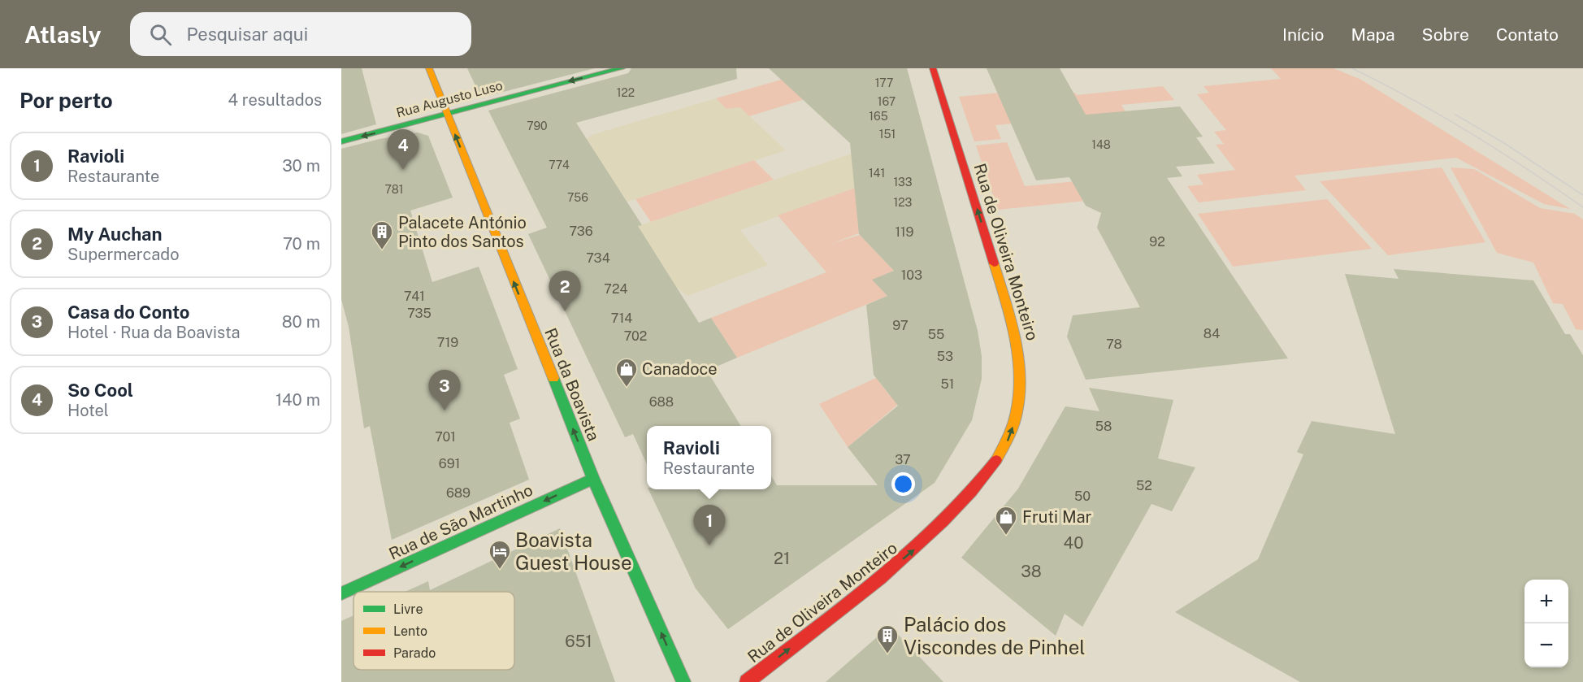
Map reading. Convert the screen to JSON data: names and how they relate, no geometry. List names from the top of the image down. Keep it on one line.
{"streets":{"street":["Rua Augusto Luso","Rua de Oliveira Monteiro","Rua da Boavista","Rua de São Martinho"]},"crossings":[["Rua Augusto Luso","Rua da Boavista"],["Rua da Boavista","Rua de São Martinho"]],"one_way":["Rua Augusto Luso","Rua de Oliveira Monteiro","Rua da Boavista","Rua de São Martinho"],"places":{"building":["Palacete António Pinto dos Santos","Palácio dos Viscondes de Pinhel"],"shop":["Canadoce","Fruti Mar"],"hotel":["Boavista Guest House"]},"house_numbers":["177","122","167","165","790","151","148","774","141","133","781","756","123","736","119","92","734","103","724","741","735","714","97","84","55","702","719","78","53","51","688","58","701","37","691","52","689","50","40","21","38","651"],"legend":["Livre","Lento","Parado"],"page":{"header":"Atlasly","search":"Pesquisar aqui","nav":["Início","Mapa","Sobre","Contato"],"heading":["Por perto","4 resultados"],"pins":["4","2","3","1"],"list":[{"mark":"1","name":"Ravioli","note":"Restaurante","value":"30 m"},{"mark":"2","name":"My Auchan","note":"Supermercado","value":"70 m"},{"mark":"3","name":"Casa do Conto","note":"Hotel · Rua da Boavista","value":"80 m"},{"mark":"4","name":"So Cool","note":"Hotel","value":"140 m"}],"popup":["Ravioli","Restaurante"],"map_buttons":["+","−"]}}
